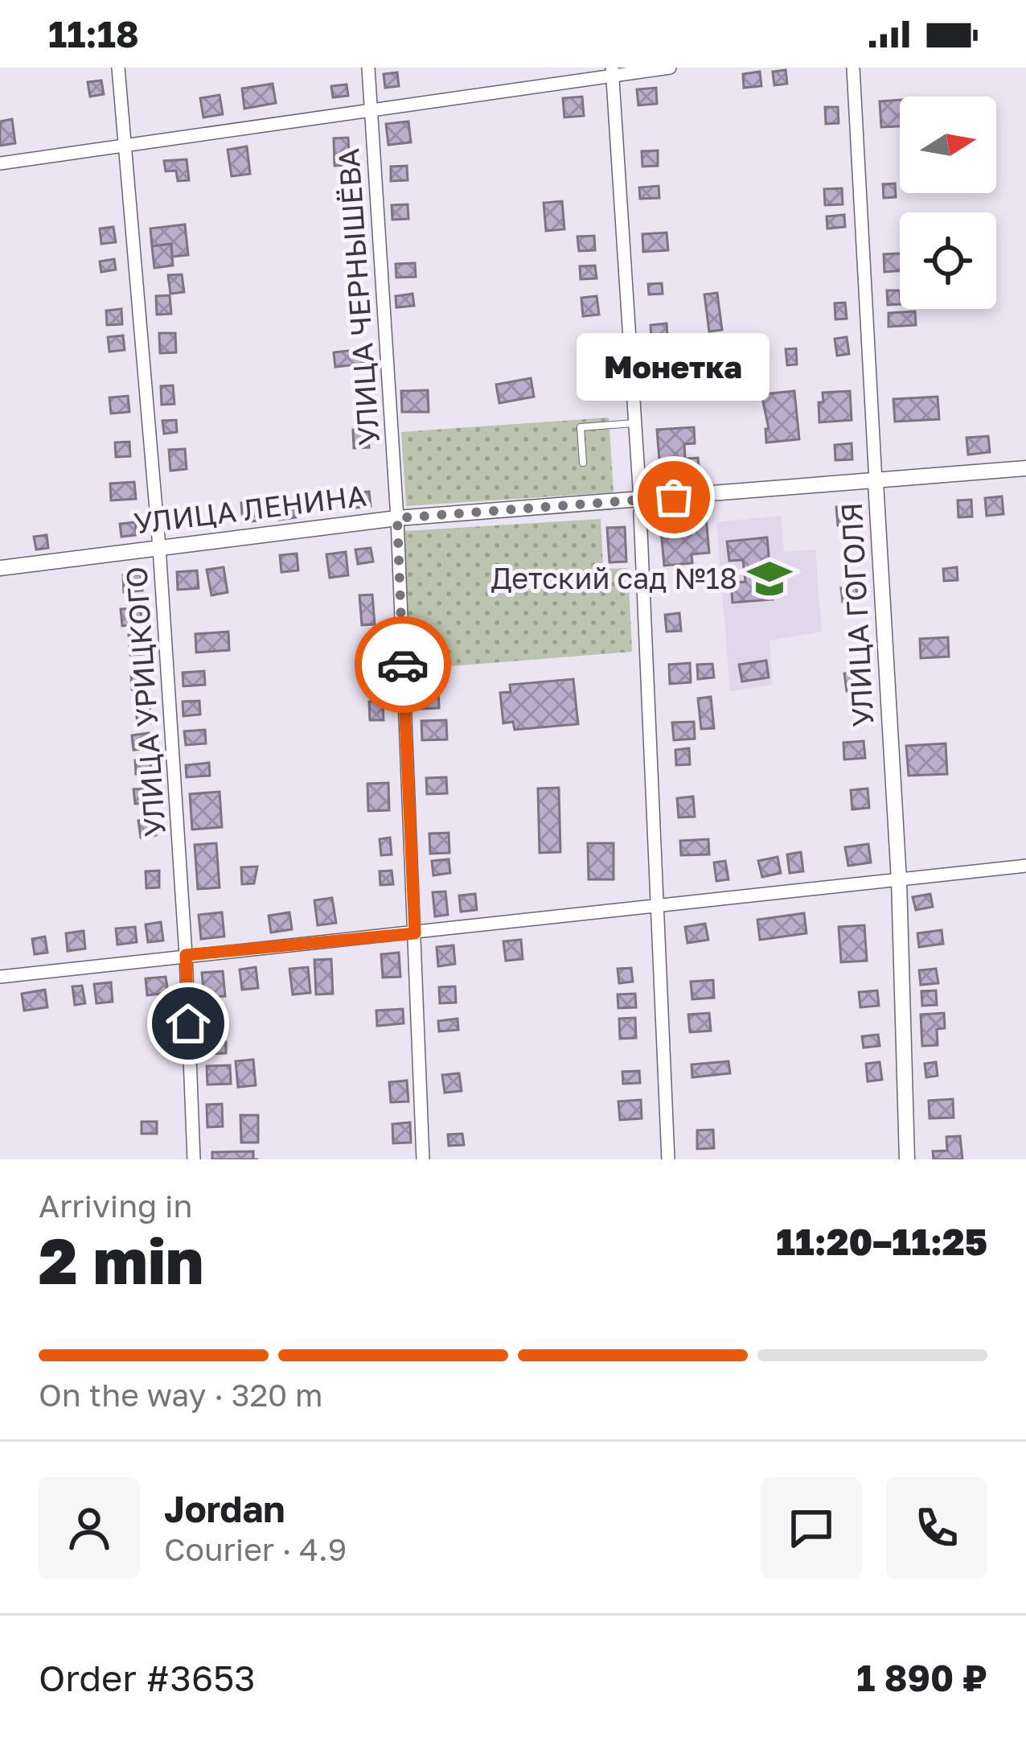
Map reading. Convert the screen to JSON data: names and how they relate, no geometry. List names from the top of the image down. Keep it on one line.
{"streets":{"street":["УЛИЦА ЧЕРНЫШЁВА","УЛИЦА ЛЕНИНА","УЛИЦА ГОГОЛЯ","УЛИЦА УРИЦКОГО"]},"crossings":[["УЛИЦА ЧЕРНЫШЁВА","УЛИЦА ЛЕНИНА"],["УЛИЦА ЛЕНИНА","УЛИЦА ГОГОЛЯ"],["УЛИЦА ЛЕНИНА","УЛИЦА УРИЦКОГО"]],"places":{"other":["Монетка"],"school or university":["Детский сад №18"]},"north":"right","page":{"status":"11:18","bubble":"Монетка","heading":["2 min","Arriving in","11:20–11:25"],"panel":["Jordan","Courier · 4.9","Order #3653","1 890 ₽"],"bar":"On the way · 320 m"}}
